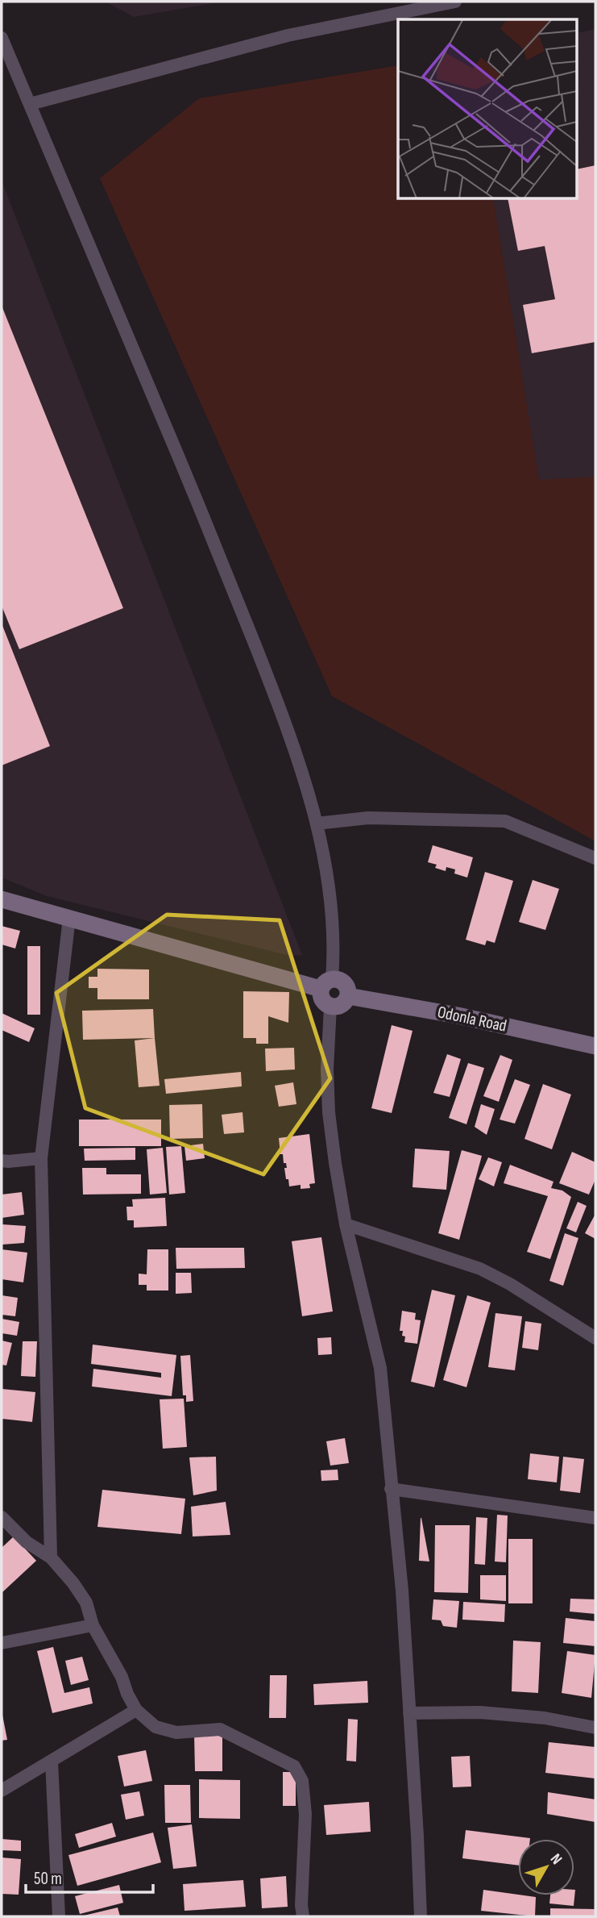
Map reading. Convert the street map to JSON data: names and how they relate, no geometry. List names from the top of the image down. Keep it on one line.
{"streets":{"street":["Odonla Road"]},"scale_bar":"50 m","north":"top right"}
